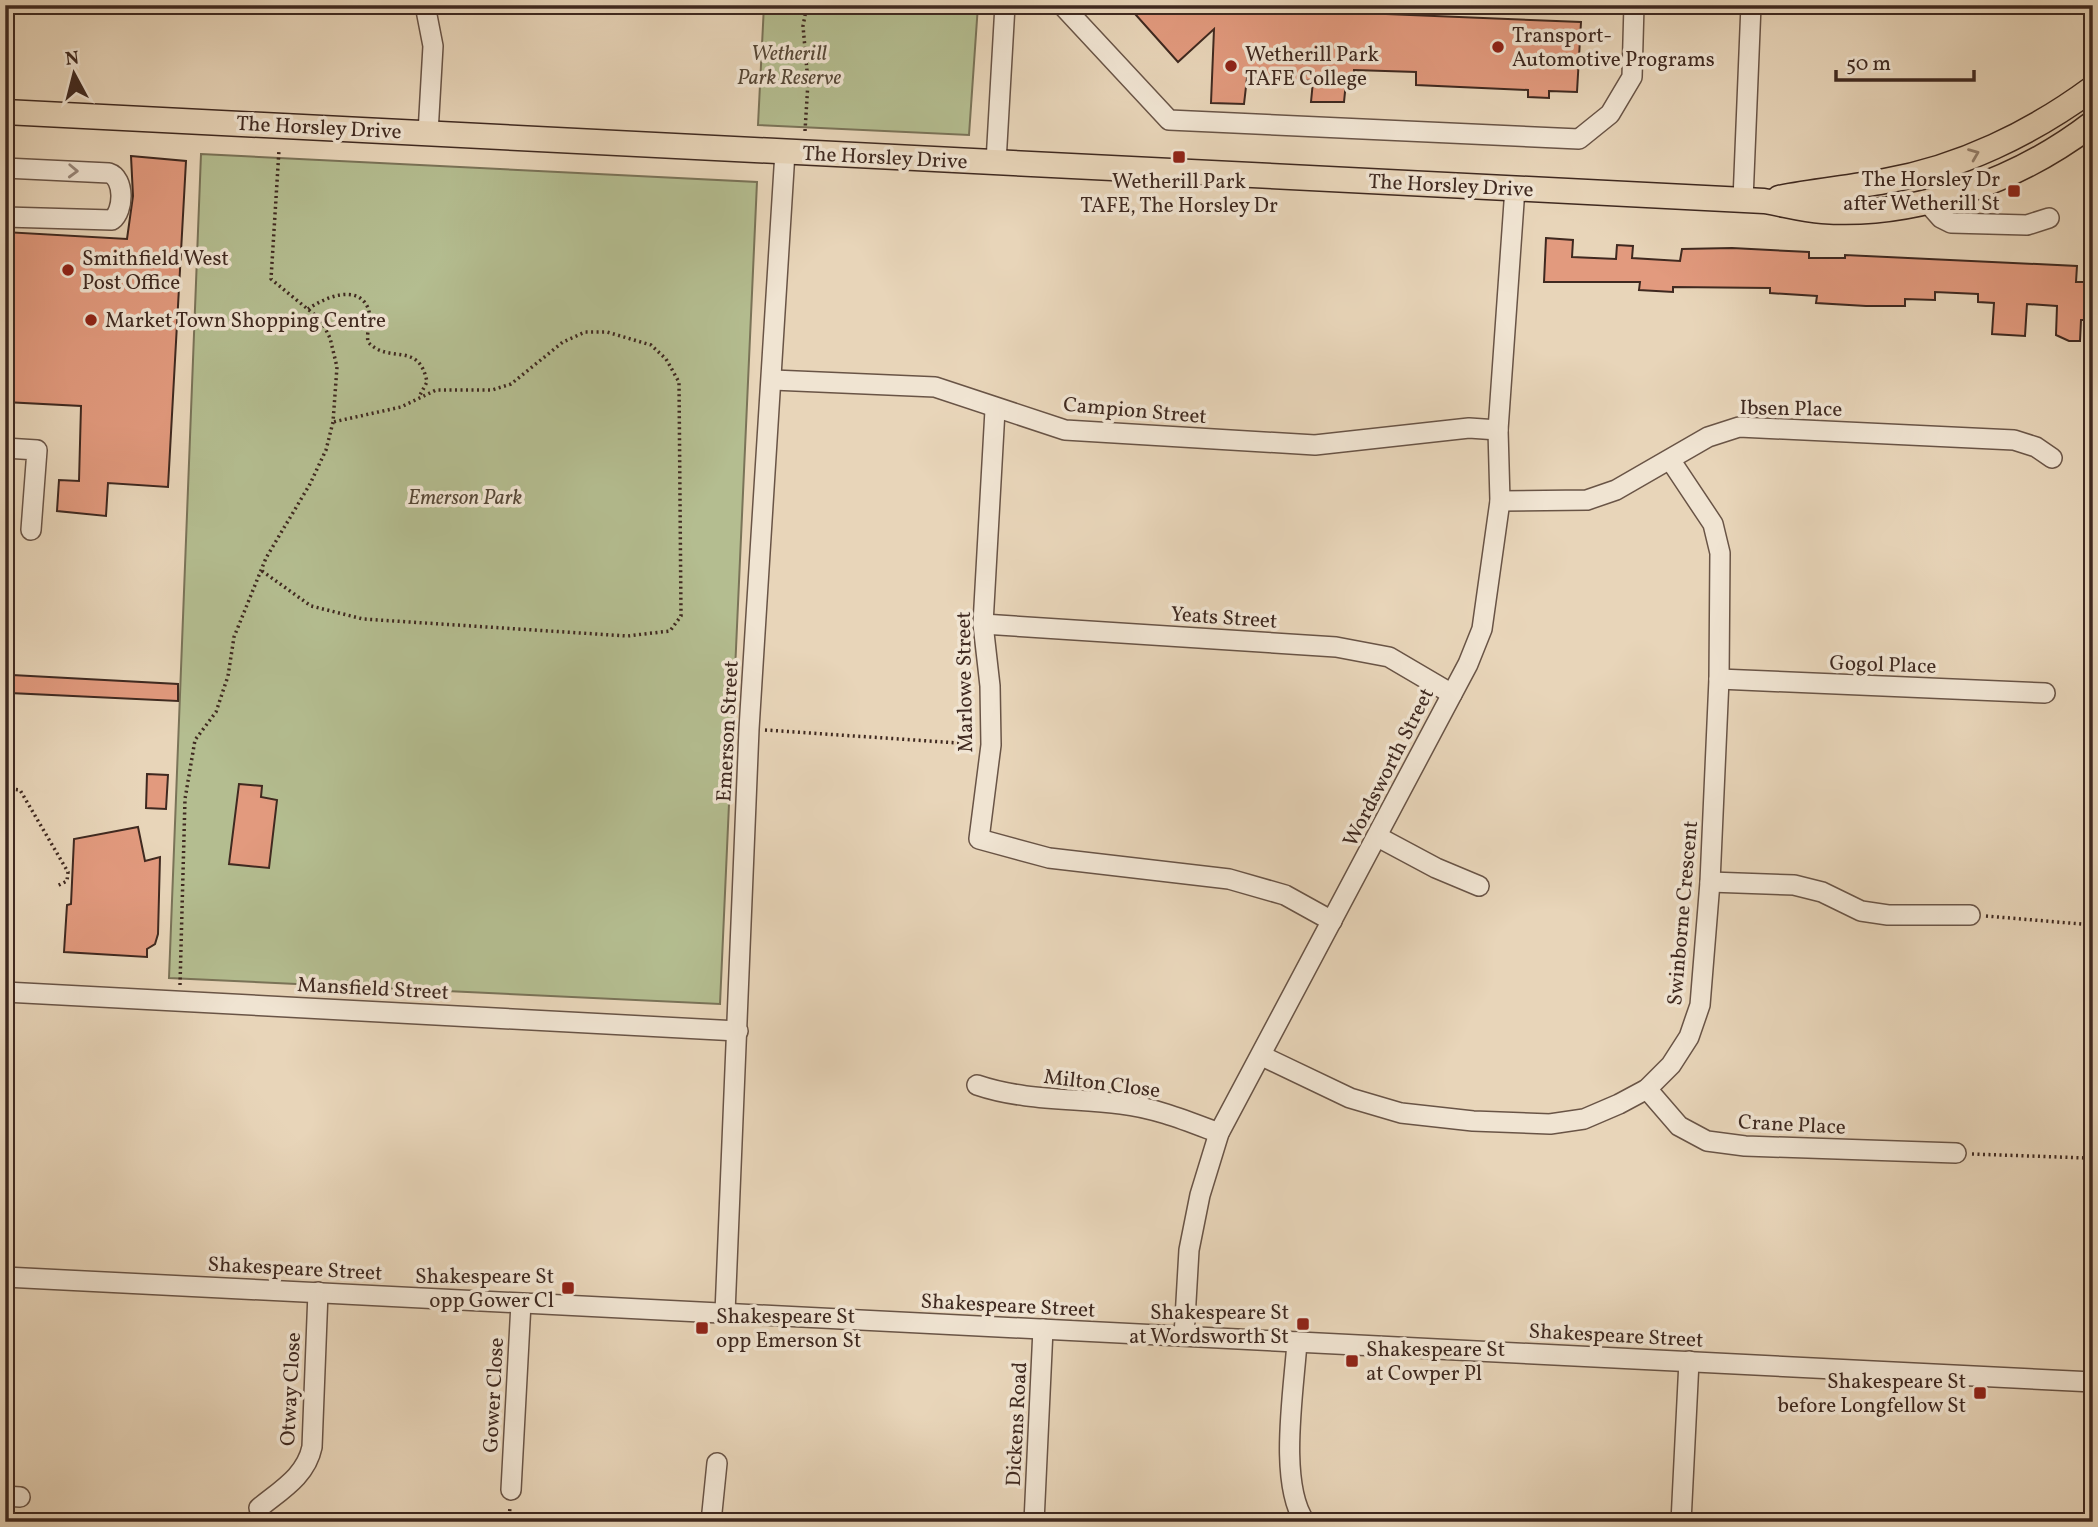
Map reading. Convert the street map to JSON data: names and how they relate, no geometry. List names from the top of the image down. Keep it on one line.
{"streets":{"main road":["The Horsley Drive"],"street":["Ibsen Place","Campion Street","Yeats Street","Gogol Place","Marlowe Street","Emerson Street","Wordsworth Street","Swinborne Crescent","Mansfield Street","Milton Close","Crane Place","Shakespeare Street","Otway Close","Gower Close","Dickens Road"]},"crossings":[["The Horsley Drive","Emerson Street"],["The Horsley Drive","Wordsworth Street"],["Ibsen Place","Wordsworth Street"],["Ibsen Place","Swinborne Crescent"],["Campion Street","Marlowe Street"],["Campion Street","Emerson Street"],["Campion Street","Wordsworth Street"],["Yeats Street","Marlowe Street"],["Yeats Street","Wordsworth Street"],["Gogol Place","Swinborne Crescent"],["Marlowe Street","Wordsworth Street"],["Emerson Street","Mansfield Street"],["Emerson Street","Shakespeare Street"],["Wordsworth Street","Swinborne Crescent"],["Wordsworth Street","Milton Close"],["Wordsworth Street","Shakespeare Street"],["Swinborne Crescent","Crane Place"],["Shakespeare Street","Otway Close"],["Shakespeare Street","Gower Close"],["Shakespeare Street","Dickens Road"]],"parks":["Wetherill Park Reserve","Emerson Park"],"places":{"other":["Transport- Automotive Programs","Wetherill Park TAFE College","Smithfield West Post Office","Market Town Shopping Centre"],"transit":["Wetherill Park TAFE, The Horsley Dr","The Horsley Dr after Wetherill St","Shakespeare St opp Gower Cl","Shakespeare St at Wordsworth St","Shakespeare St opp Emerson St","Shakespeare St at Cowper Pl","Shakespeare St before Longfellow St"]},"scale_bar":"50 m","north":"top"}
